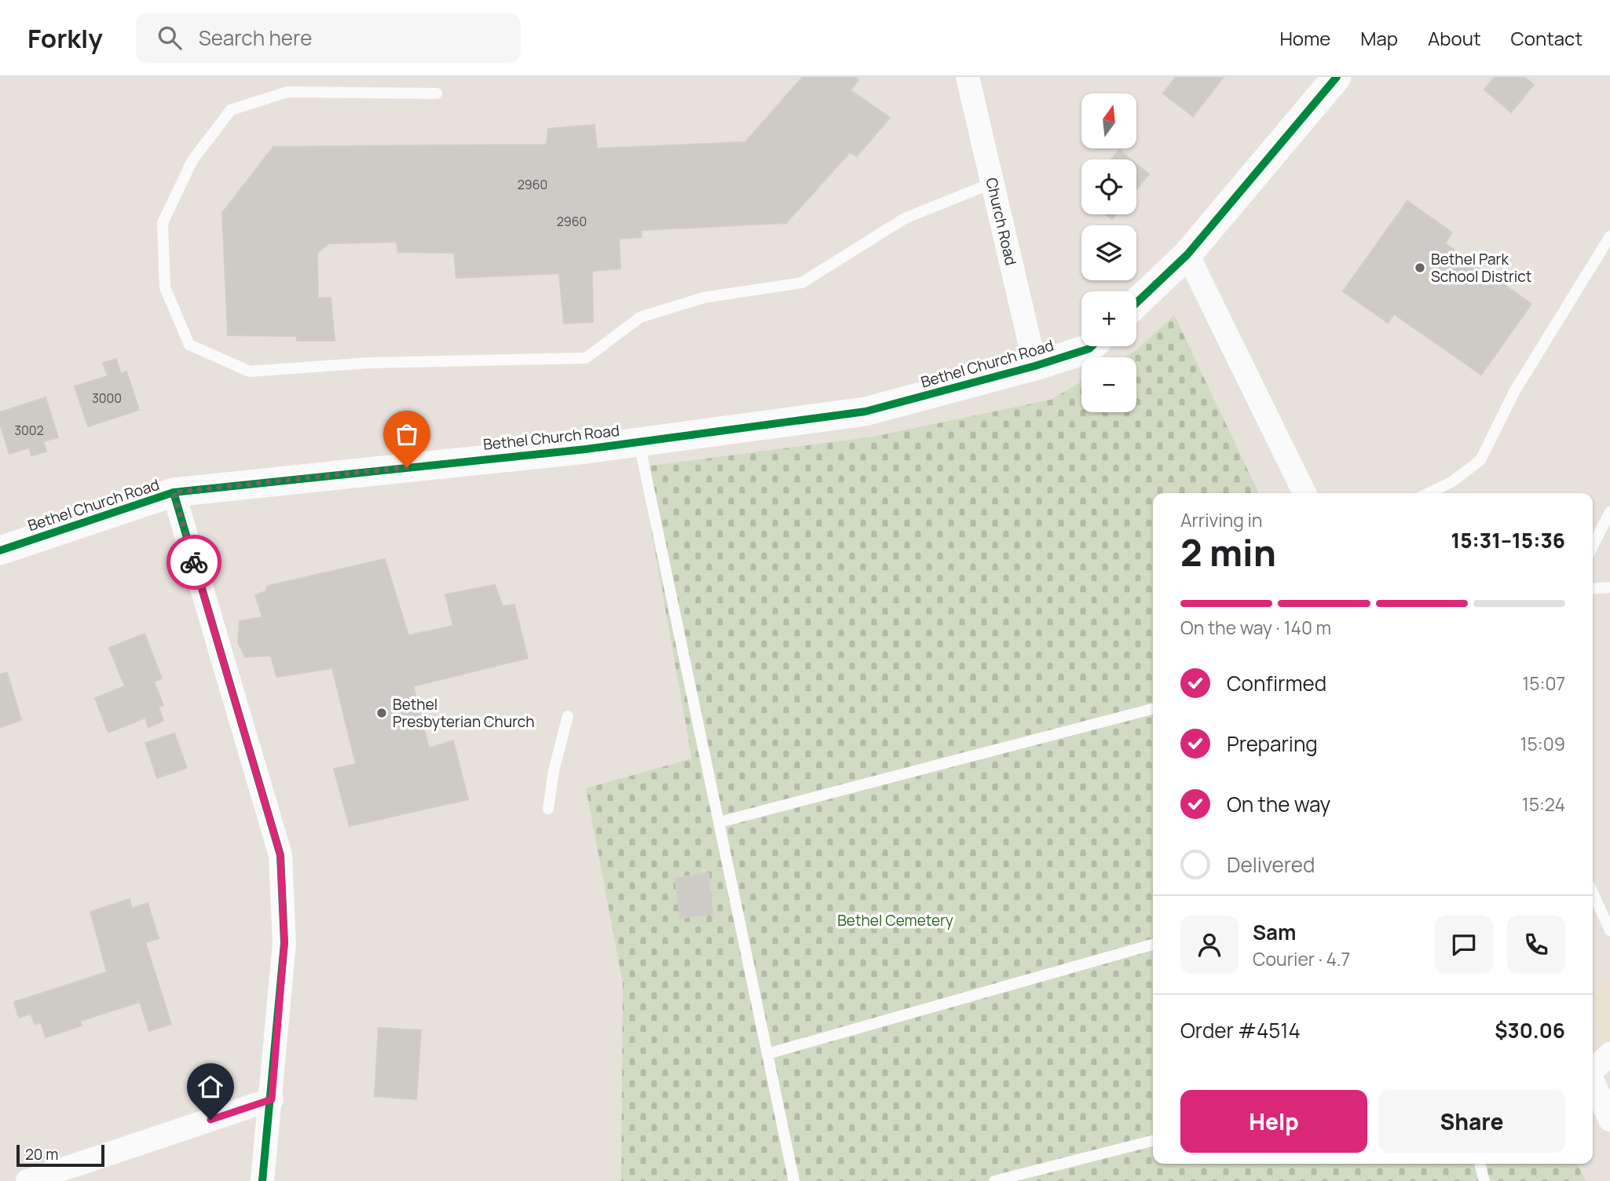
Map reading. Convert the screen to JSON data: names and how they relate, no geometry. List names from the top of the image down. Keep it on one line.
{"streets":{"street":["Church Road","Bethel Church Road"]},"crossings":[["Church Road","Bethel Church Road"]],"parks":["Bethel Cemetery"],"places":["Bethel Park School District","Bethel Presbyterian Church"],"house_numbers":["2960","2960","3000","3002"],"scale_bar":"20 m","north":"top","page":{"header":"Forkly","search":"Search here","nav":["Home","Map","About","Contact"],"map_buttons":["+","−"],"heading":["2 min","Arriving in","15:31–15:36"],"panel":["Sam","Courier · 4.7","Order #4514","$30.06"],"bar":"On the way · 140 m","list":[["Confirmed","15:07"],["Preparing","15:09"],["On the way","15:24"],"Delivered"],"buttons":["Help","Share"],"scale":"20 m"}}
